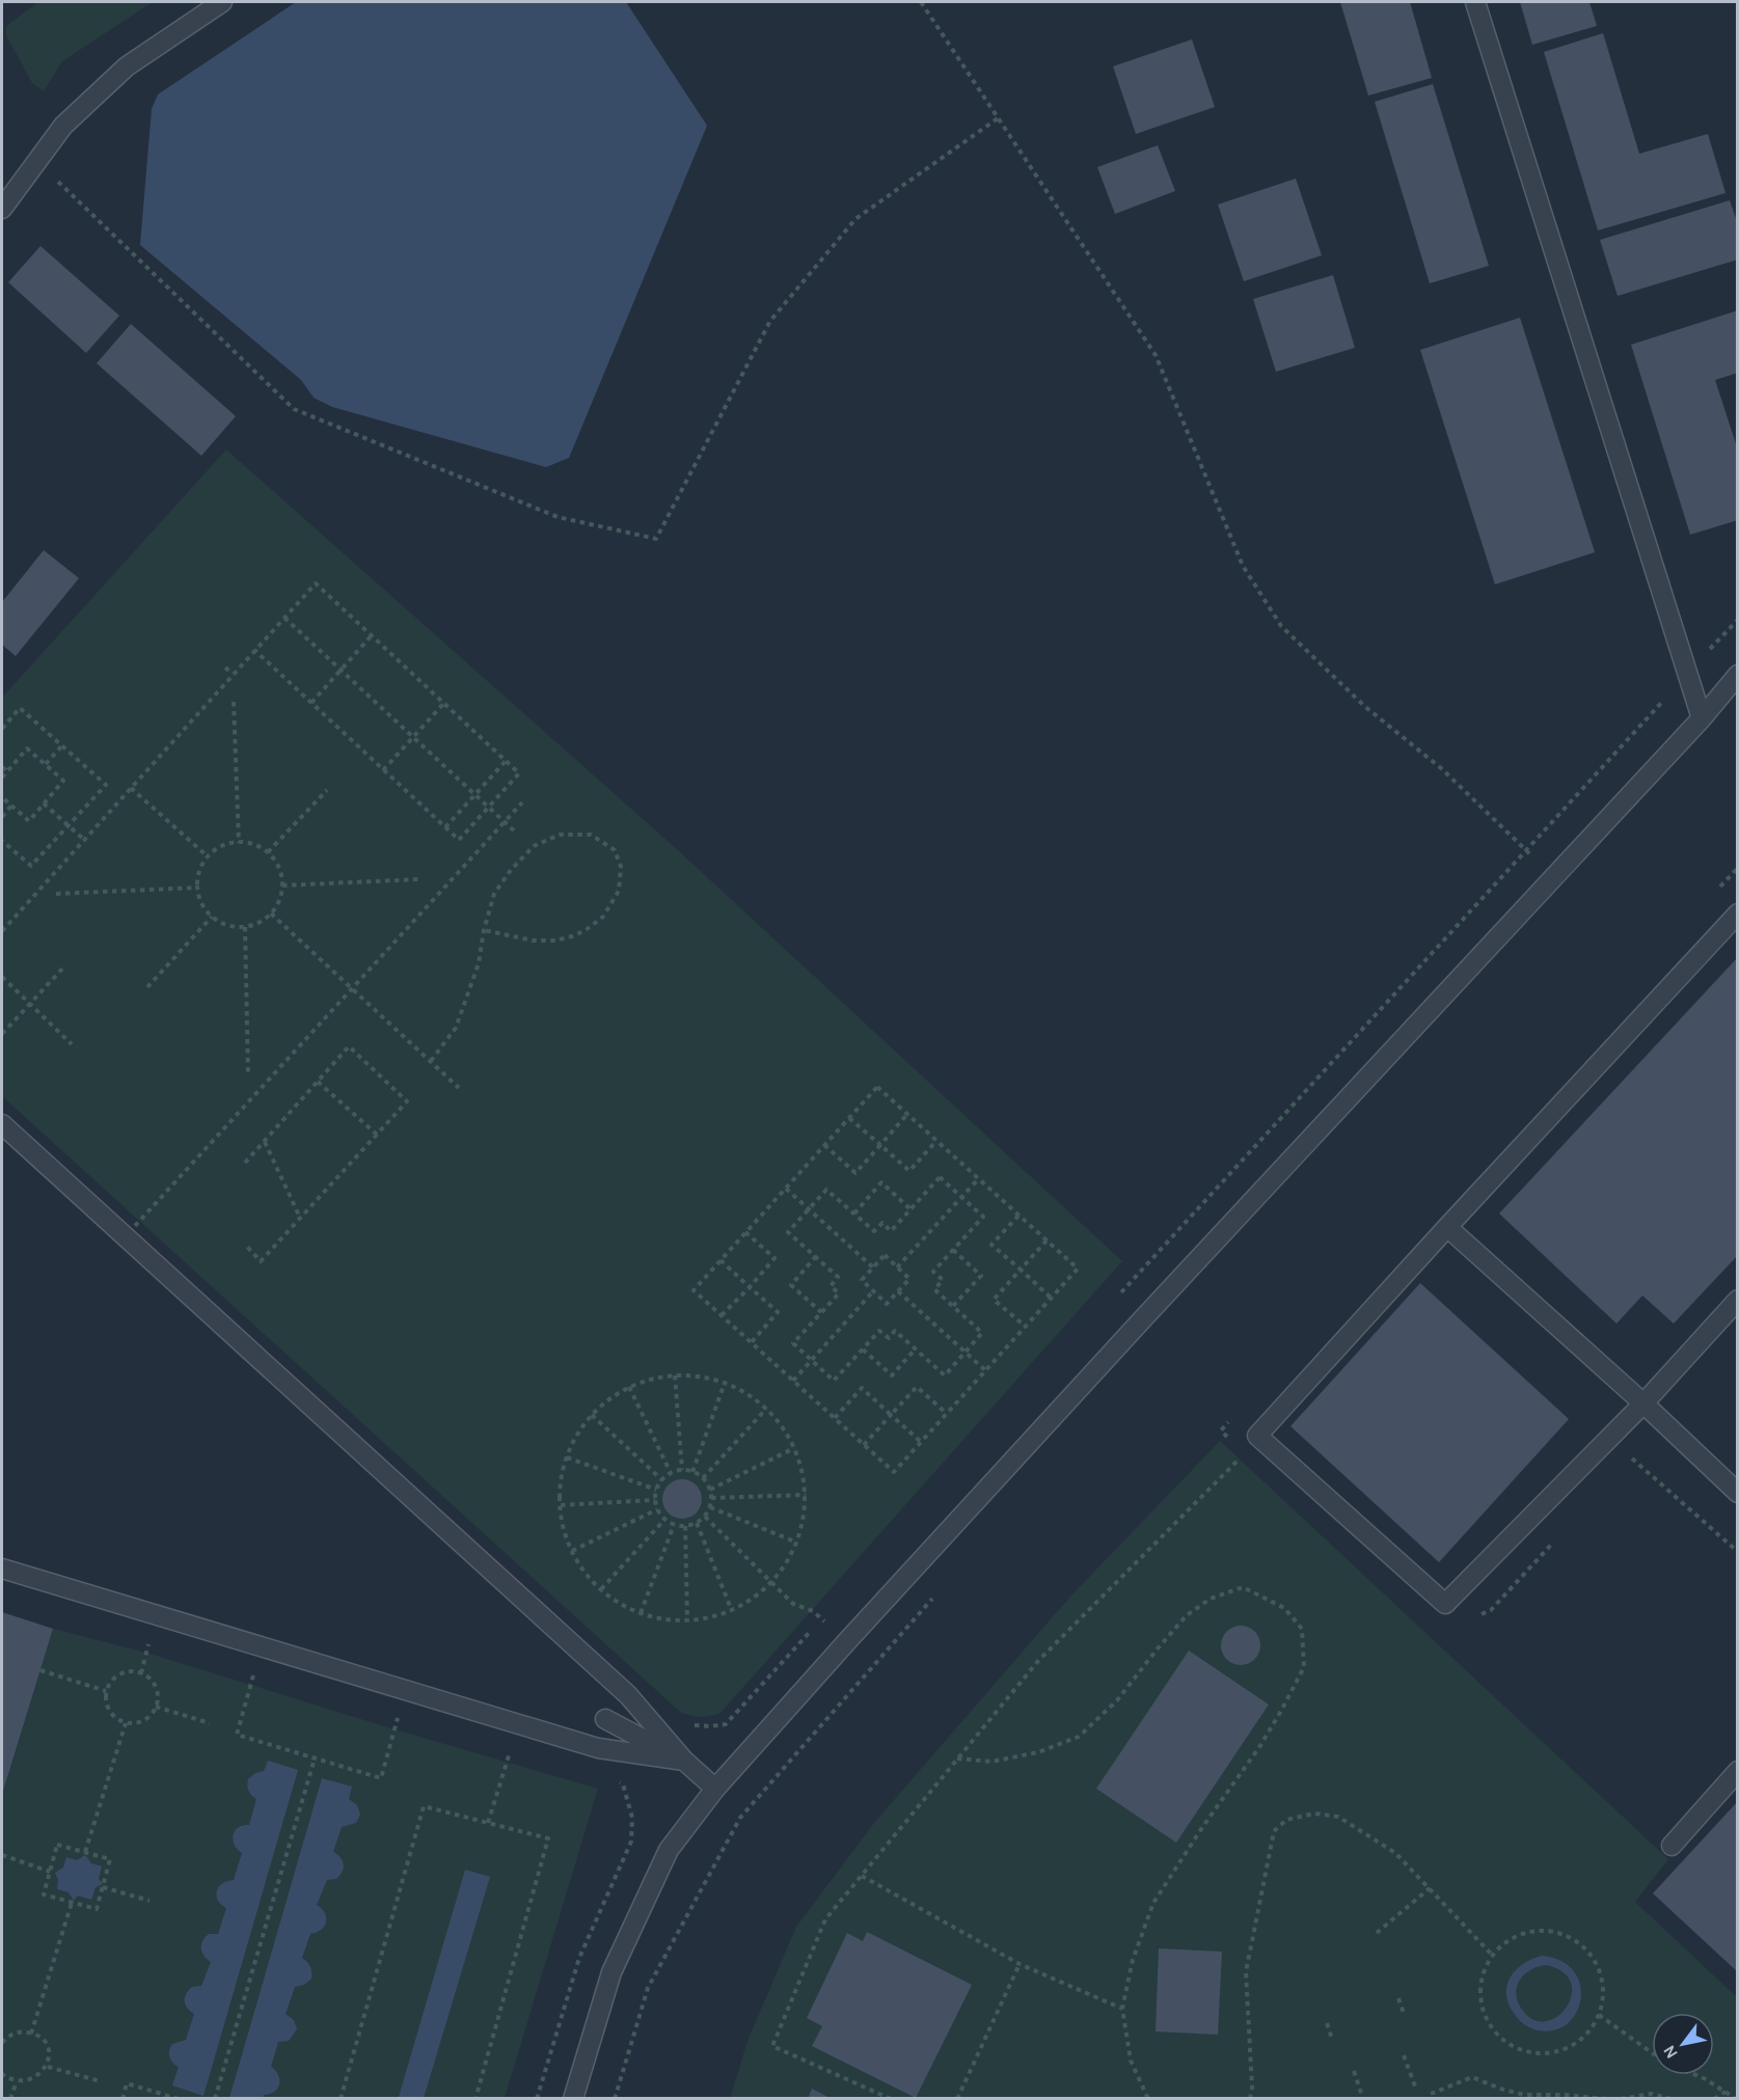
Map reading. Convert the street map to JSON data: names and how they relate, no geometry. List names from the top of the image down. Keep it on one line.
{"north":"bottom left"}
